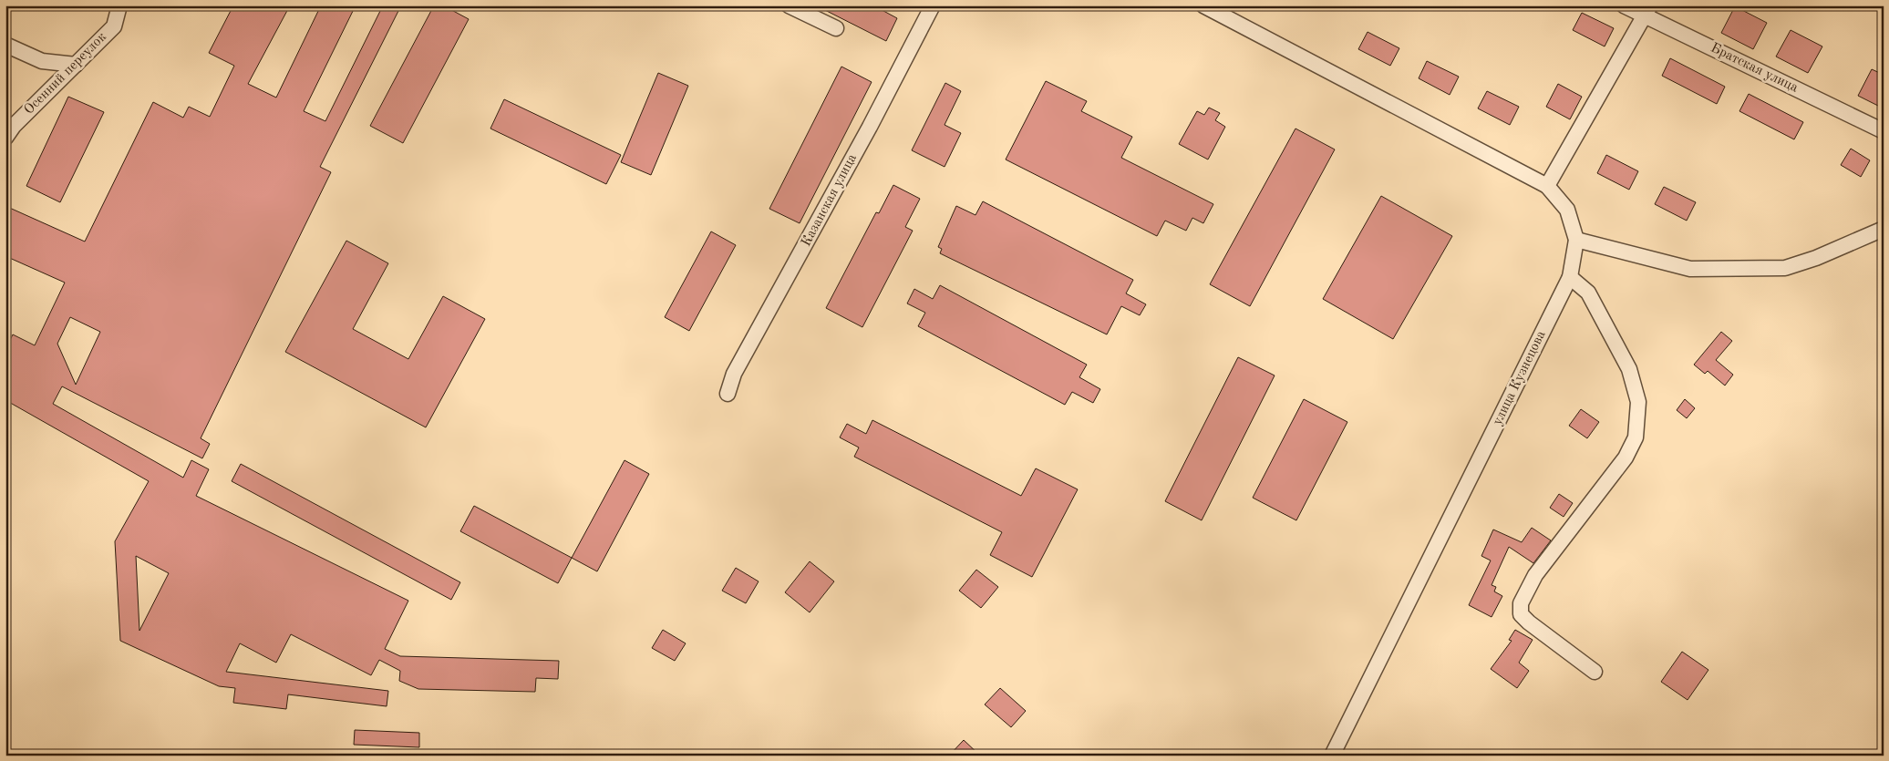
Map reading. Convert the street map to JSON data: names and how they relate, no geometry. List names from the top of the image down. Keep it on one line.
{"streets":{"street":["Братская улица","Осенний переулок","Казанская улица","улица Кузнецова"]}}
